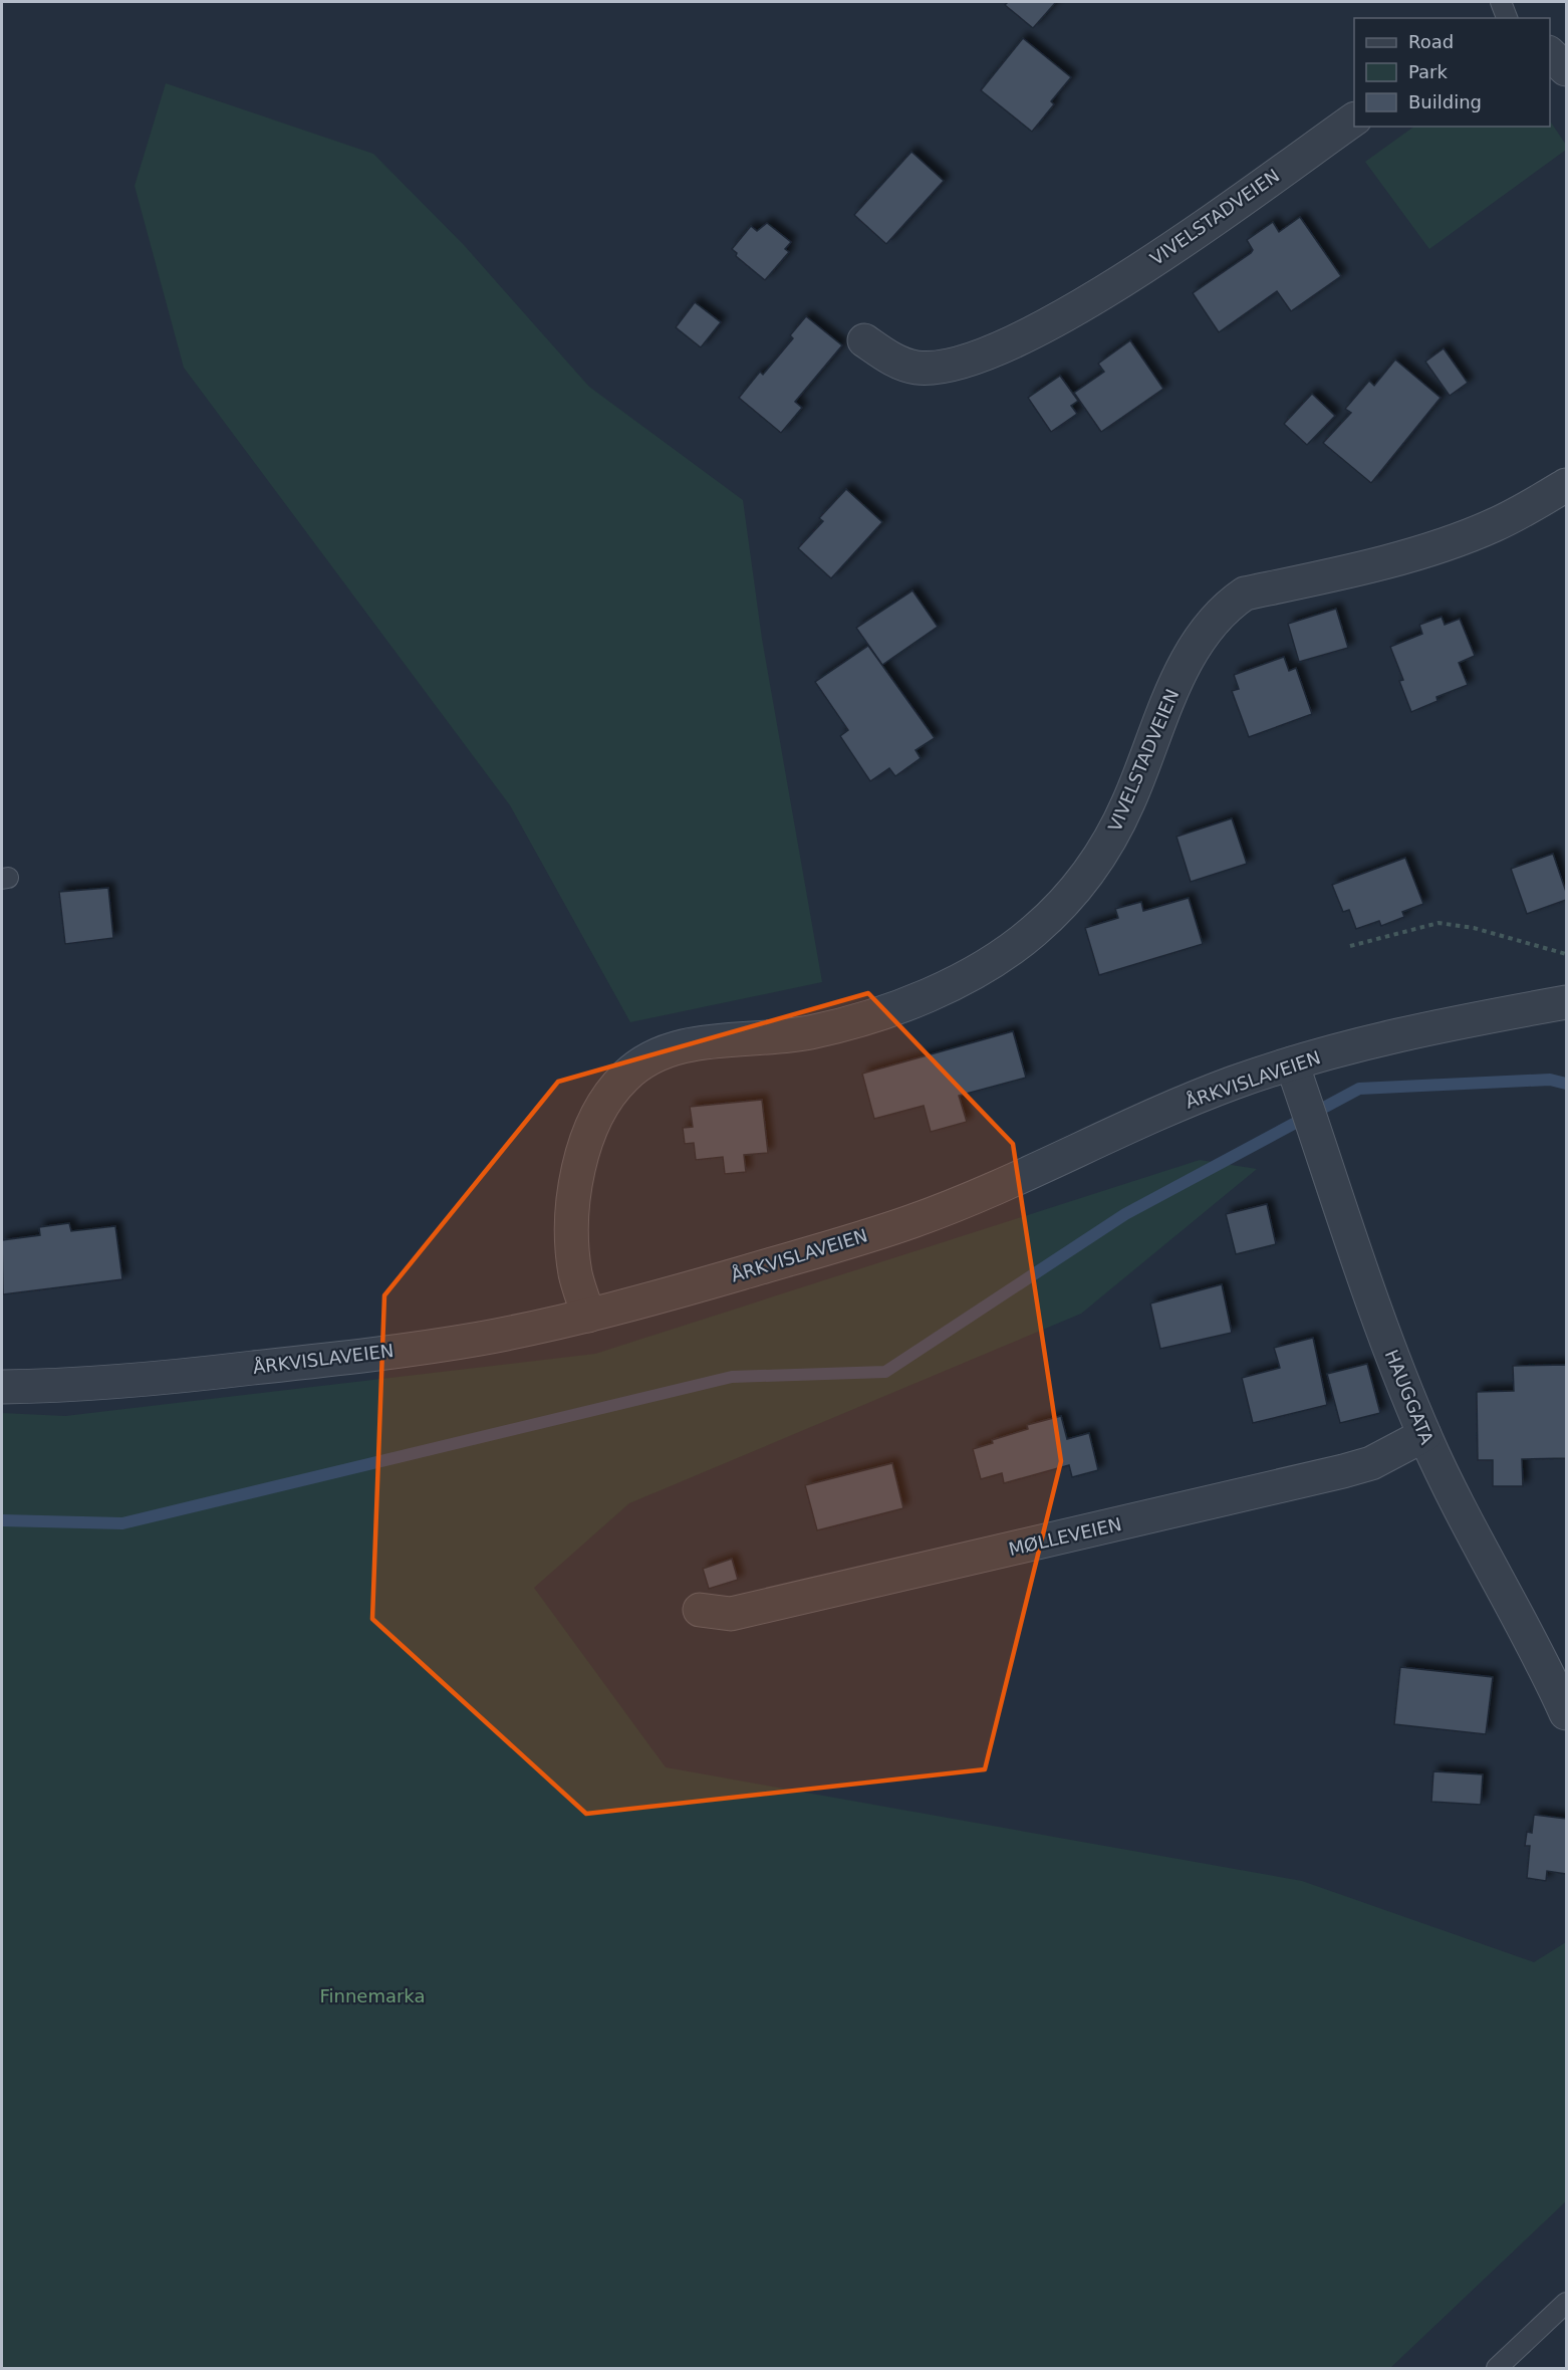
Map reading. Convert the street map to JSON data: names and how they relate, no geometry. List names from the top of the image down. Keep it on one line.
{"streets":{"street":["VIVELSTADVEIEN","ÅRKVISLAVEIEN","HAUGGATA","MØLLEVEIEN"]},"crossings":[["VIVELSTADVEIEN","ÅRKVISLAVEIEN"],["ÅRKVISLAVEIEN","HAUGGATA"],["HAUGGATA","MØLLEVEIEN"]],"parks":["Finnemarka"],"legend":["Road","Park","Building"]}
